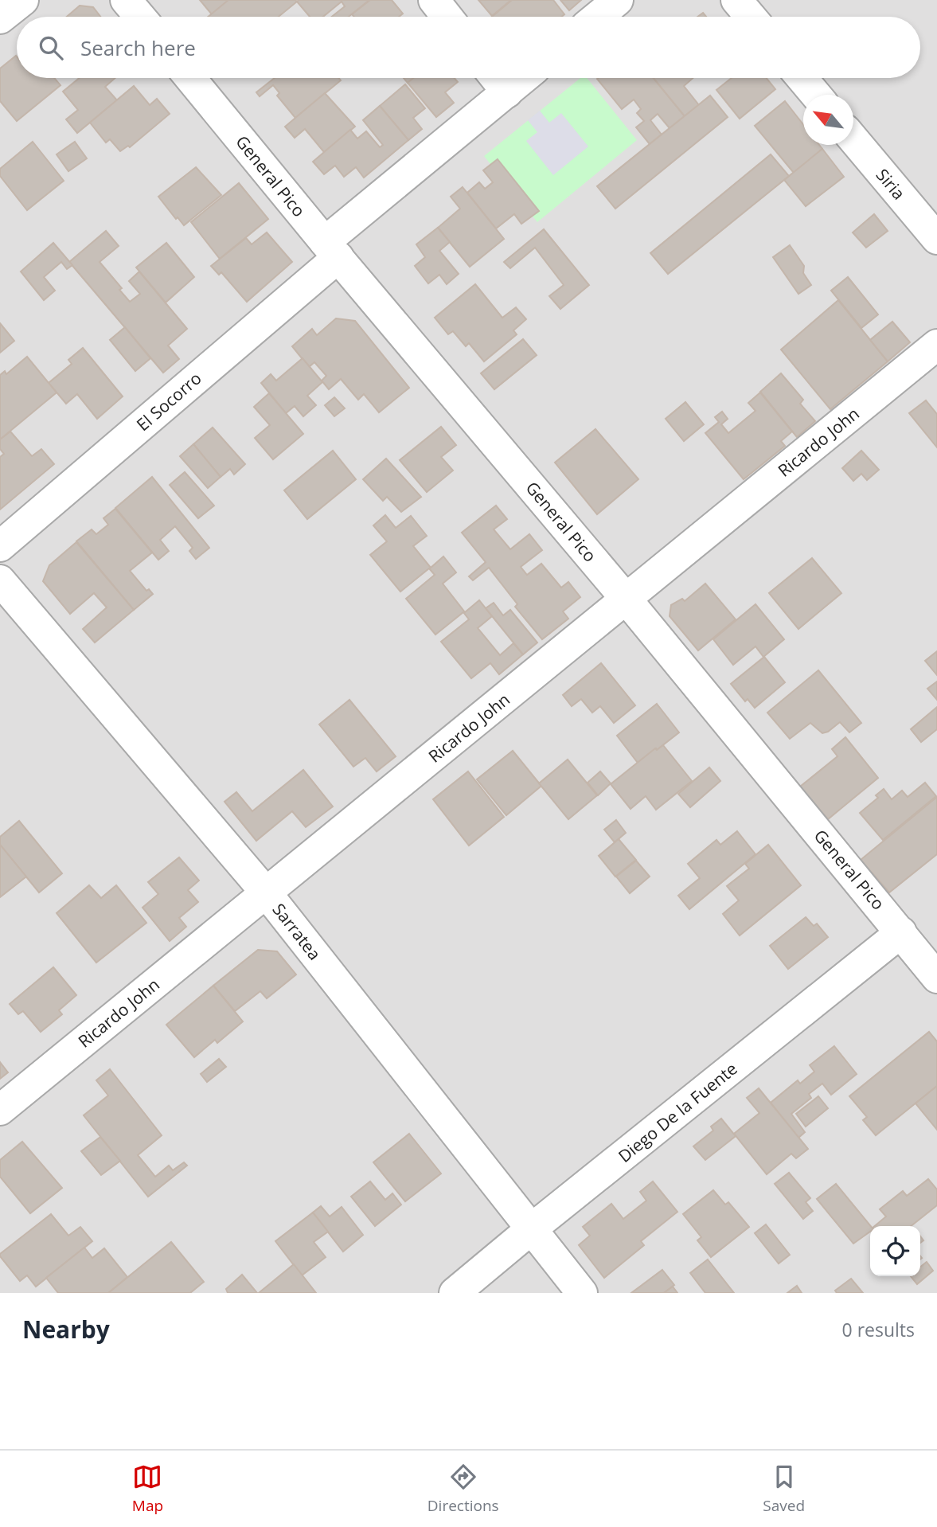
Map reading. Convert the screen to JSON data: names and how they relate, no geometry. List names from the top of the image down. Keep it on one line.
{"streets":{"street":["General Pico","Siria","El Socorro","Ricardo John","Sarratea","Diego De la Fuente"]},"crossings":[["General Pico","El Socorro"],["General Pico","Ricardo John"],["General Pico","Diego De la Fuente"],["Ricardo John","Sarratea"],["Sarratea","Diego De la Fuente"]],"north":"top left","page":{"search":"Search here","heading":["Nearby","0 results"],"nav":["Map","Directions","Saved"]}}
